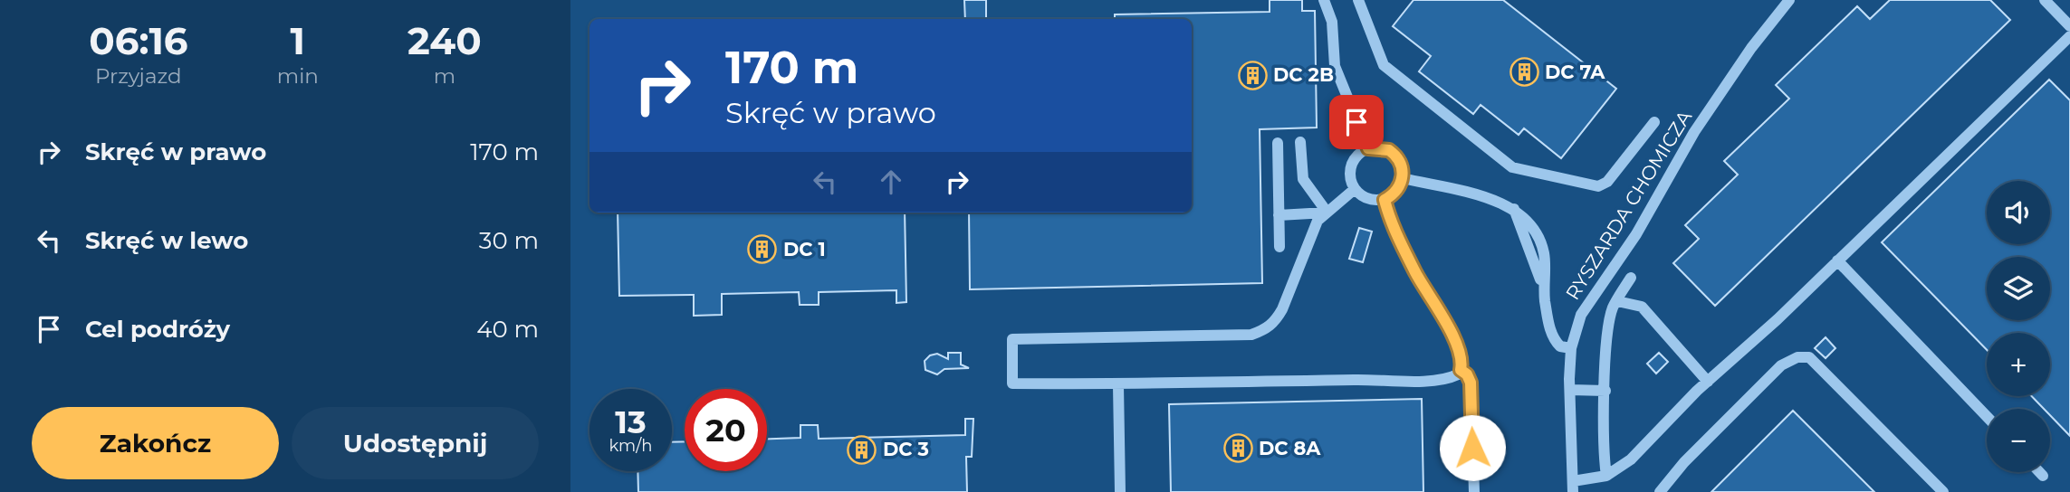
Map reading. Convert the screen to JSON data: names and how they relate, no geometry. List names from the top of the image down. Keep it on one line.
{"streets":{"street":["RYSZARDA CHOMICZA"]},"places":{"building":["DC 7A","DC 2B","DC 1","DC 8A","DC 3"]},"page":{"eta":["06:16","Przyjazd","1","min","240","m"],"turn":["170 m","Skręć w prawo"],"list":[{"name":"Skręć w prawo","value":"170 m"},{"name":"Skręć w lewo","value":"30 m"},{"name":"Cel podróży","value":"40 m"}],"map_buttons":["+","−"],"speed":"13 km/h","limit":"20","buttons":["Zakończ","Udostępnij"]}}
